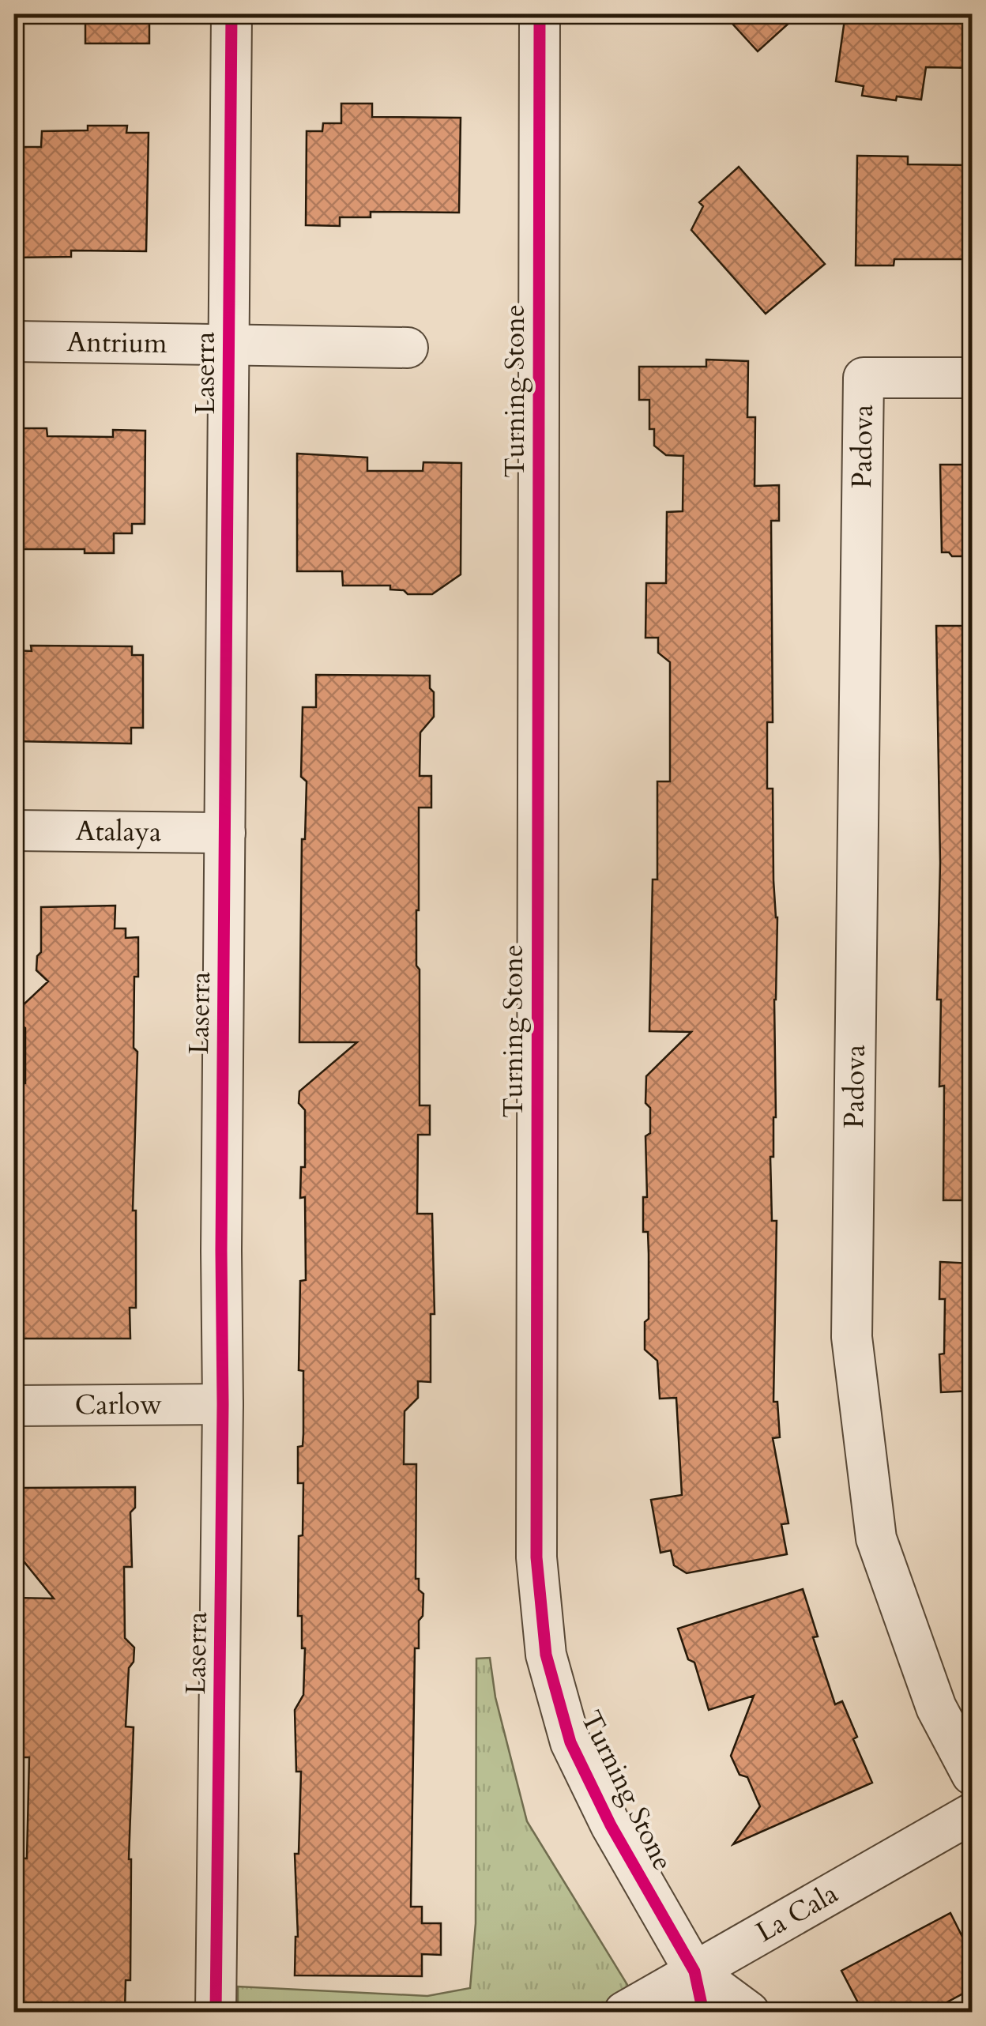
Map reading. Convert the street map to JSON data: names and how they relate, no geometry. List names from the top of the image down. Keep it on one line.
{"streets":{"street":["Antrium","Laserra","Turning Stone","Padova","Atalaya","Carlow","La Cala"]},"crossings":[["Antrium","Laserra"],["Laserra","Atalaya"],["Laserra","Carlow"],["Turning Stone","La Cala"]]}
